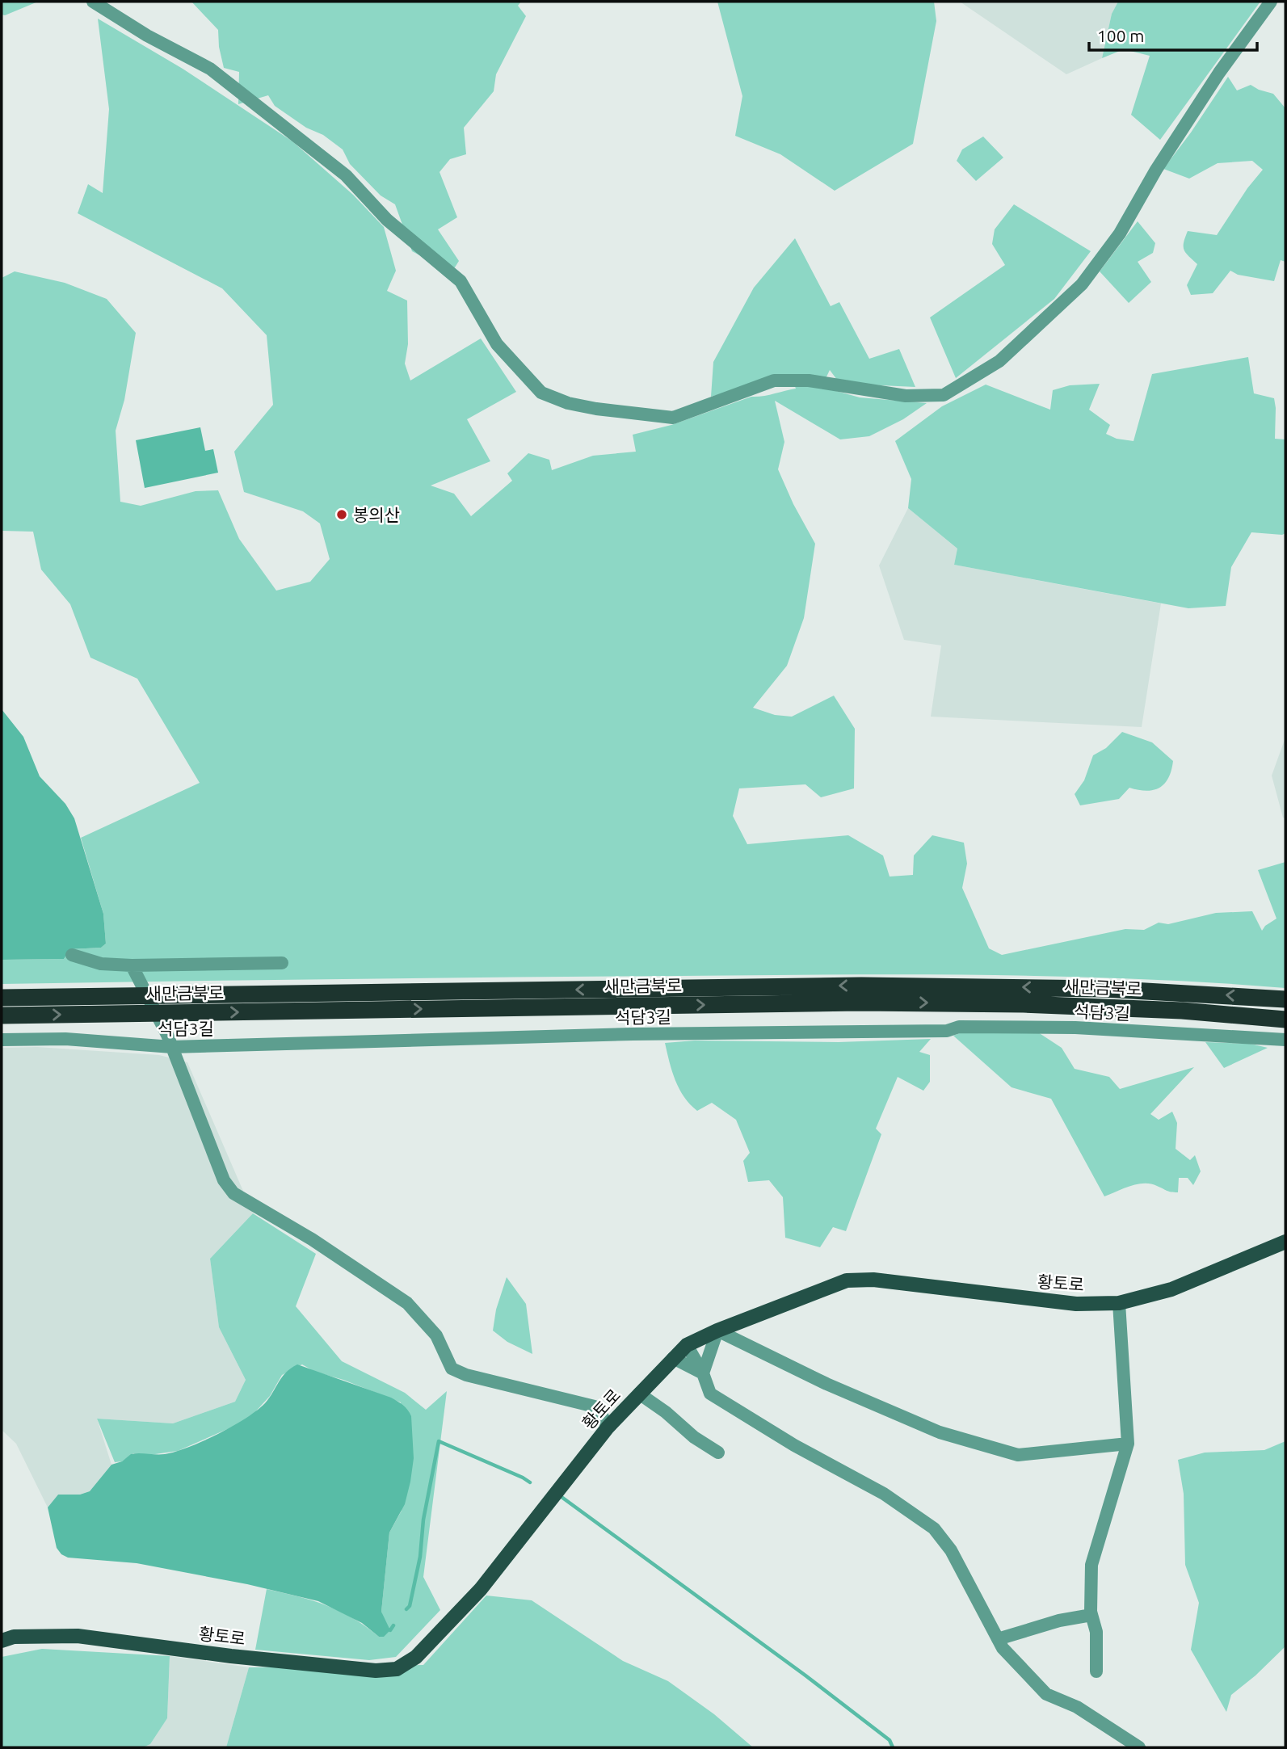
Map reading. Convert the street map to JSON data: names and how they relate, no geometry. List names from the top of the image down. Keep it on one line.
{"streets":{"highway":["새만금북로"],"main road":["황토로"],"street":["석담3길"]},"places":["봉의산"],"scale_bar":"100 m"}
